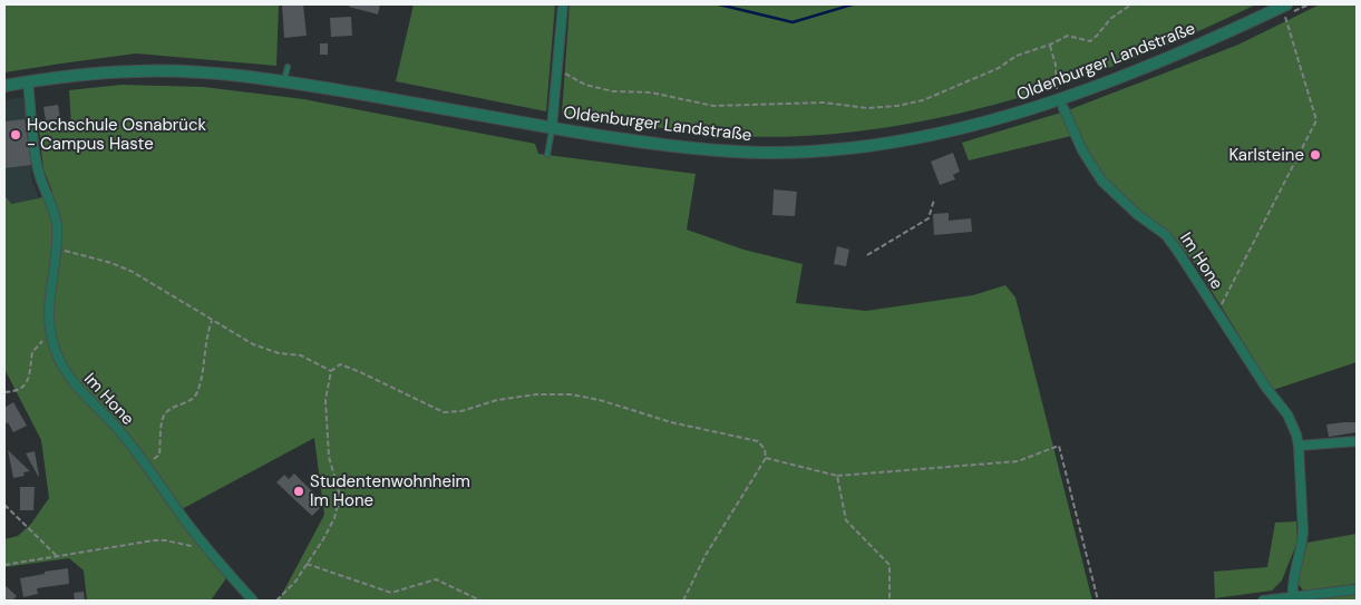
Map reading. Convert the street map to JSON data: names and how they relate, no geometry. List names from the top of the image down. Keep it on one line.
{"streets":{"street":["Oldenburger Landstraße","Im Hone"]},"crossings":[["Oldenburger Landstraße","Im Hone"]],"places":["Hochschule Osnabrück - Campus Haste","Karlsteine","Studentenwohnheim Im Hone"]}
